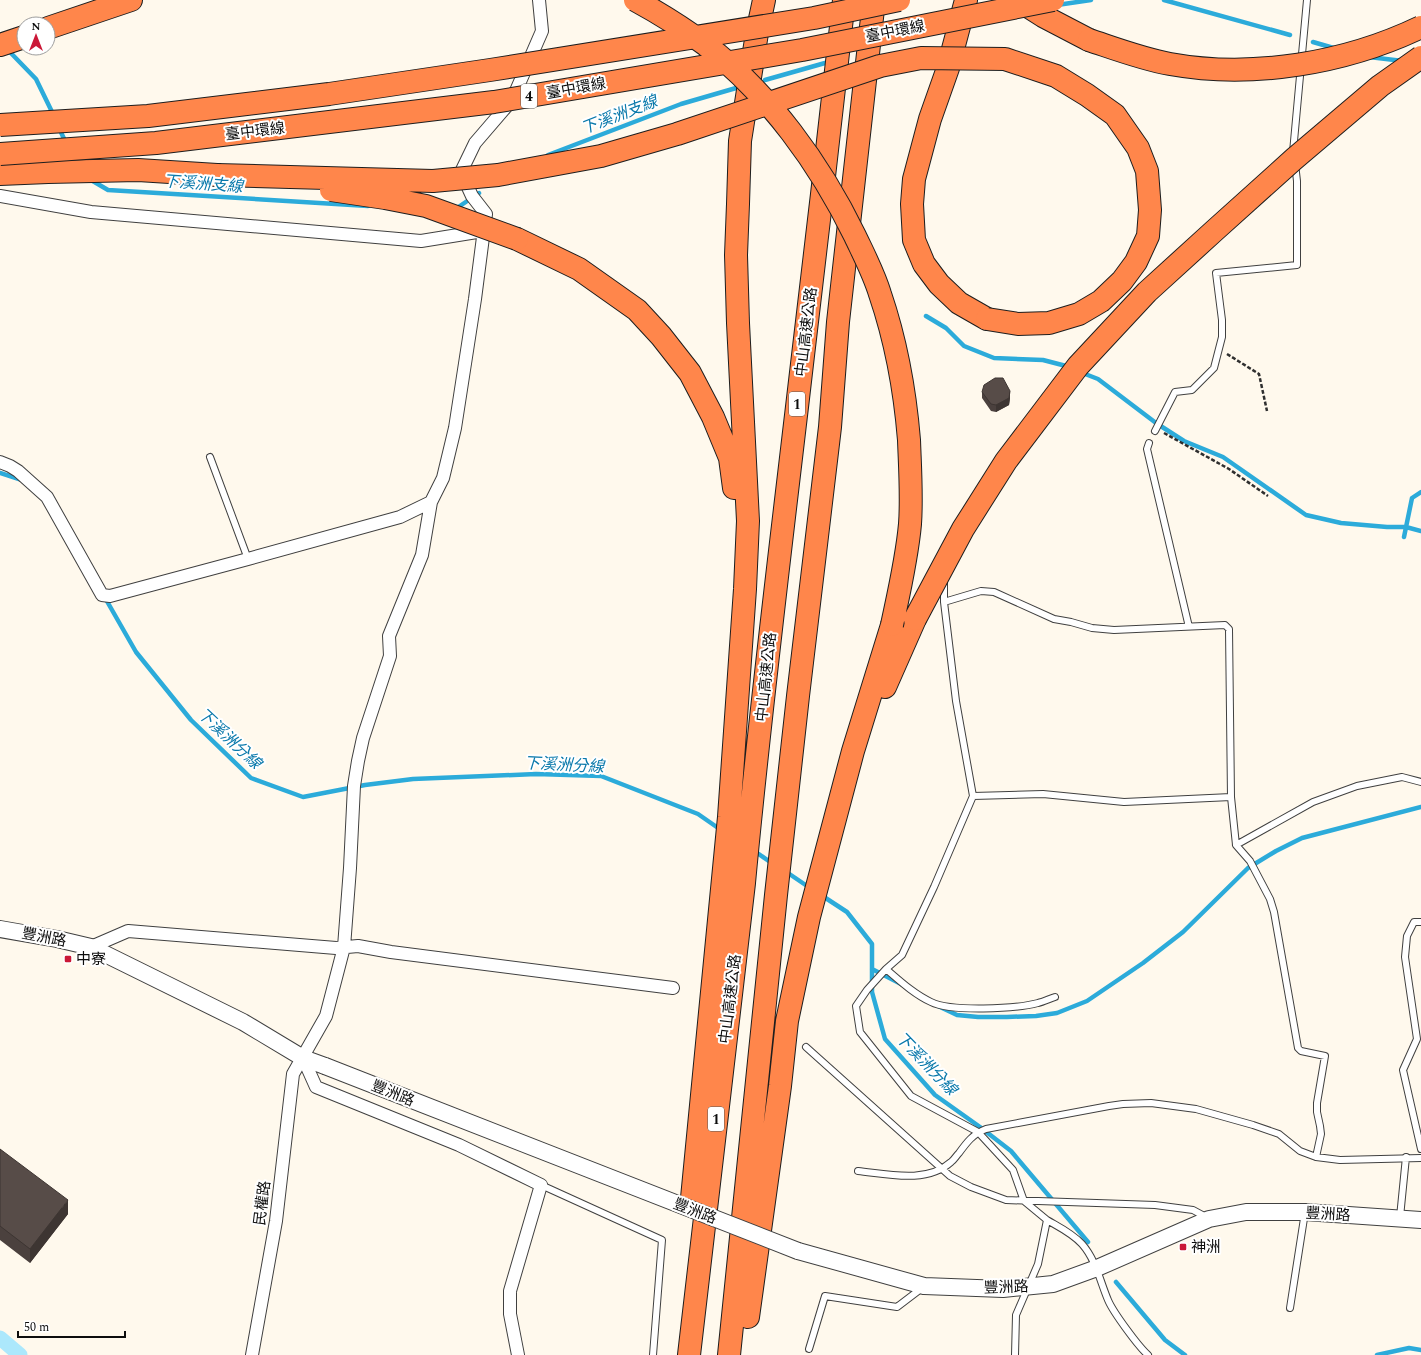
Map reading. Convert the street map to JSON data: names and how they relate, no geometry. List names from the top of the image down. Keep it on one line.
{"streets":{"highway":["臺中環線","4","中山高速公路","1"],"street":["豐洲路","民權路"]},"crossings":[["豐洲路","民權路"]],"water":["下溪洲支線","下溪洲分線"],"places":{"transit":["中寮","神洲"]},"scale_bar":"50 m","north":"top"}
